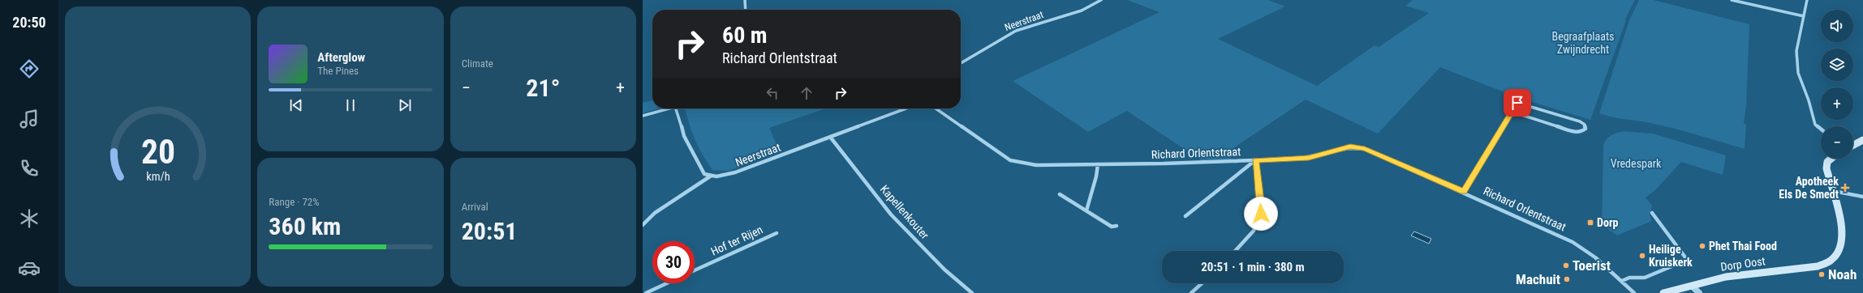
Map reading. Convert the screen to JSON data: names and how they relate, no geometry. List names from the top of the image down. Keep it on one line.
{"streets":{"main road":["Dorp Oost"],"street":["Neerstraat","Richard Orlentstraat","Kapellenkouter","Hof ter Rijen"]},"crossings":[["Neerstraat","Kapellenkouter"]],"parks":["Begraafplaats Zwijndrecht","Vredespark"],"places":{"health":["Apotheek Els De Smedt"],"transit":["Dorp"],"other":["Phet Thai Food","Heilige Kruiskerk","Toerist","Noah","Machuit"]},"page":{"tabs":"20:50","tile":["Climate",["Range · 72%","360 km"],["Arrival","20:51"]],"map_buttons":["+","−"],"turn":["60 m","Richard Orlentstraat"],"song":["Afterglow","The Pines"],"heat":["−","21°","+"],"limit":"30","trip":"20:51 · 1 min · 380 m","gauge":["20","km/h"]}}
